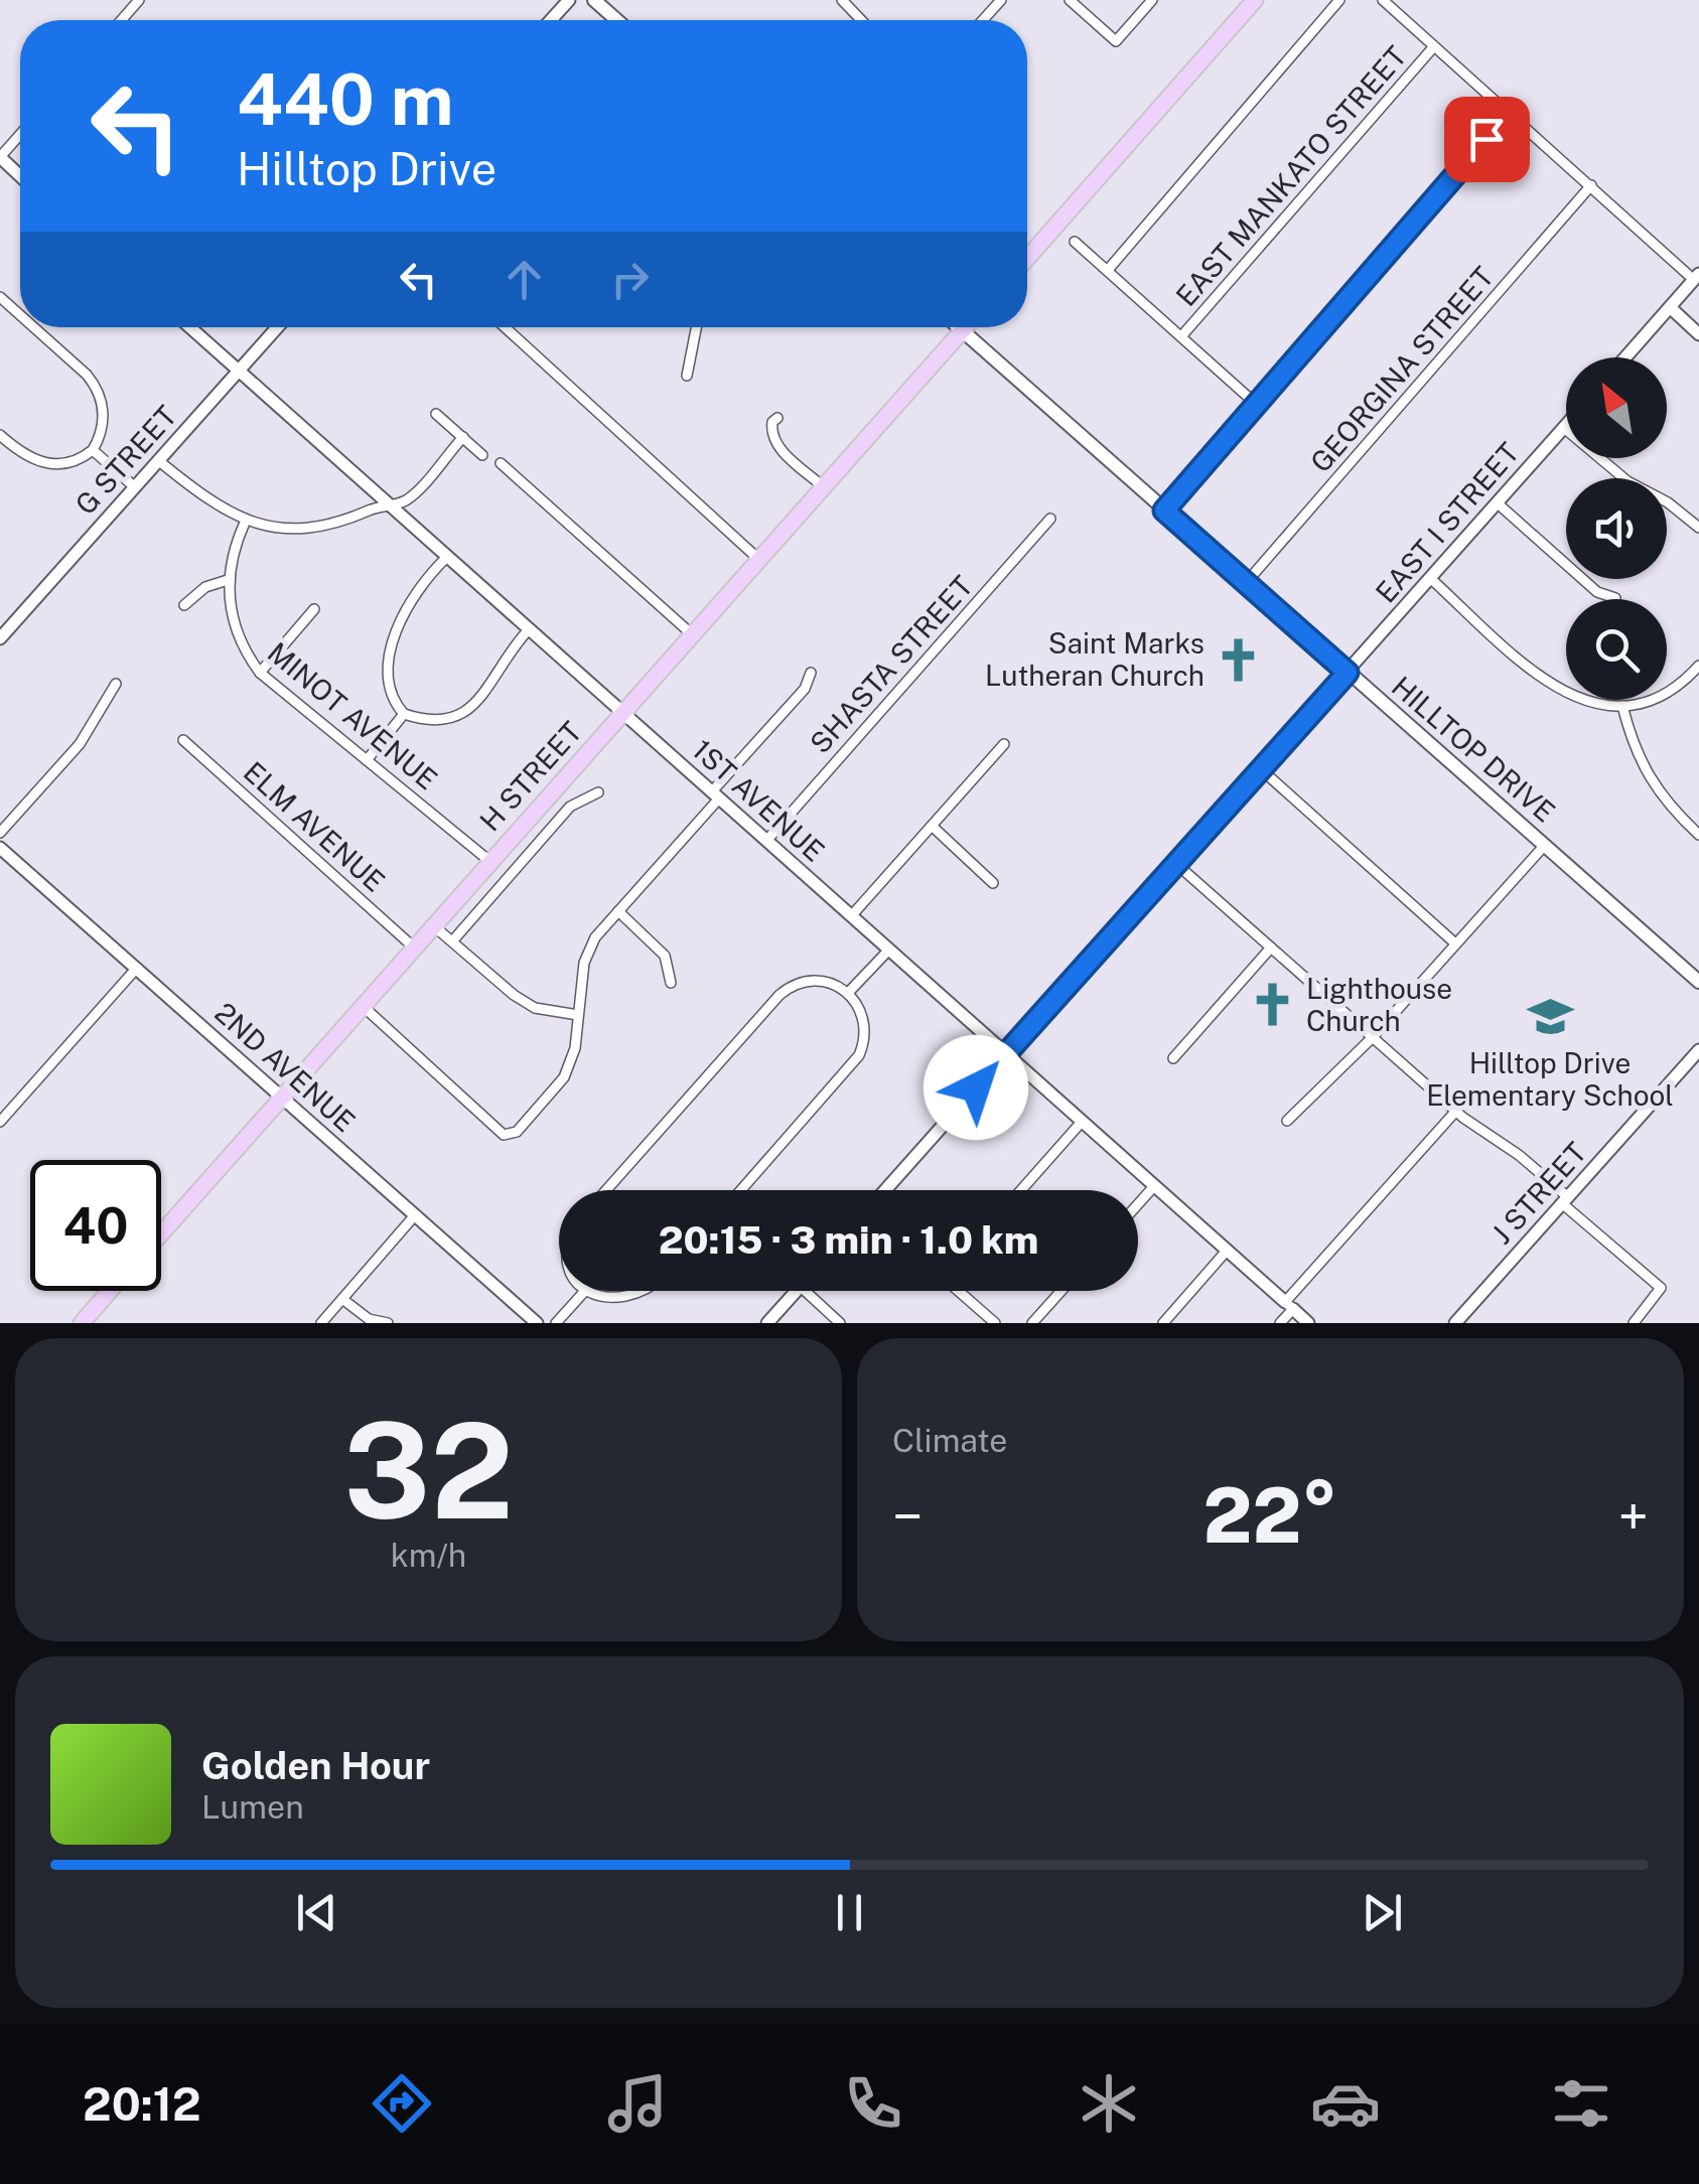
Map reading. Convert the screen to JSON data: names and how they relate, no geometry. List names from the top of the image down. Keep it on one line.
{"streets":{"main road":["HILLTOP DRIVE","H STREET"],"street":["EAST MANKATO STREET","GEORGINA STREET","G STREET","EAST I STREET","SHASTA STREET","MINOT AVENUE","1ST AVENUE","ELM AVENUE","2ND AVENUE","J STREET"]},"crossings":[["GEORGINA STREET","HILLTOP DRIVE"],["G STREET","1ST AVENUE"],["EAST I STREET","HILLTOP DRIVE"],["EAST I STREET","1ST AVENUE"],["SHASTA STREET","1ST AVENUE"],["MINOT AVENUE","H STREET"],["HILLTOP DRIVE","H STREET"],["H STREET","1ST AVENUE"],["H STREET","ELM AVENUE"],["H STREET","2ND AVENUE"]],"places":{"church":["Saint Marks Lutheran Church","Lighthouse Church"],"school or university":["Hilltop Drive Elementary School"]},"north":"top left","page":{"turn":["440 m","Hilltop Drive"],"limit":"40","trip":"20:15 · 3 min · 1.0 km","tile":[["32","km/h"],"Climate"],"heat":["−","22°","+"],"song":["Golden Hour","Lumen"],"tabs":"20:12"}}
